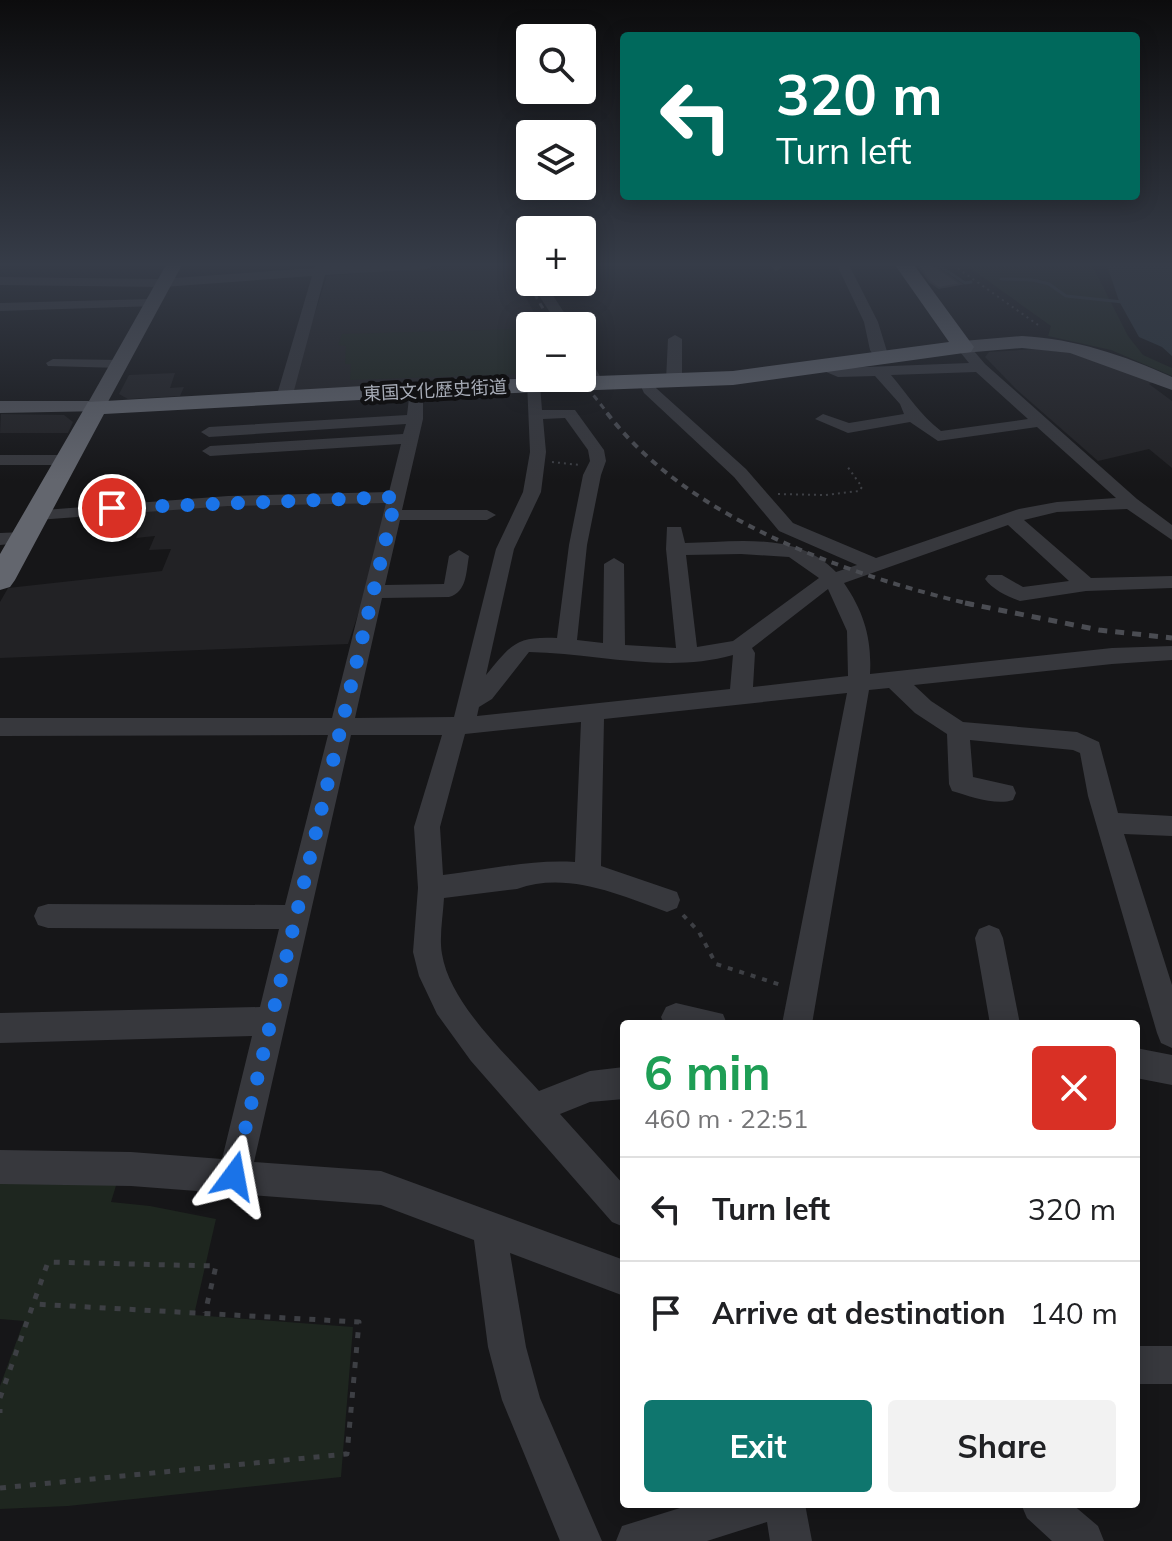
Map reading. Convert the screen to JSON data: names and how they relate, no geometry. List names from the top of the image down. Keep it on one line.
{"streets":{"highway":["東国文化歴史街道"]},"page":{"map_buttons":["+","−"],"turn":["320 m","Turn left"],"heading":["6 min","460 m · 22:51"],"list":[{"name":"Turn left","value":"320 m"},{"name":"Arrive at destination","value":"140 m"}],"buttons":["Exit","Share"]}}
